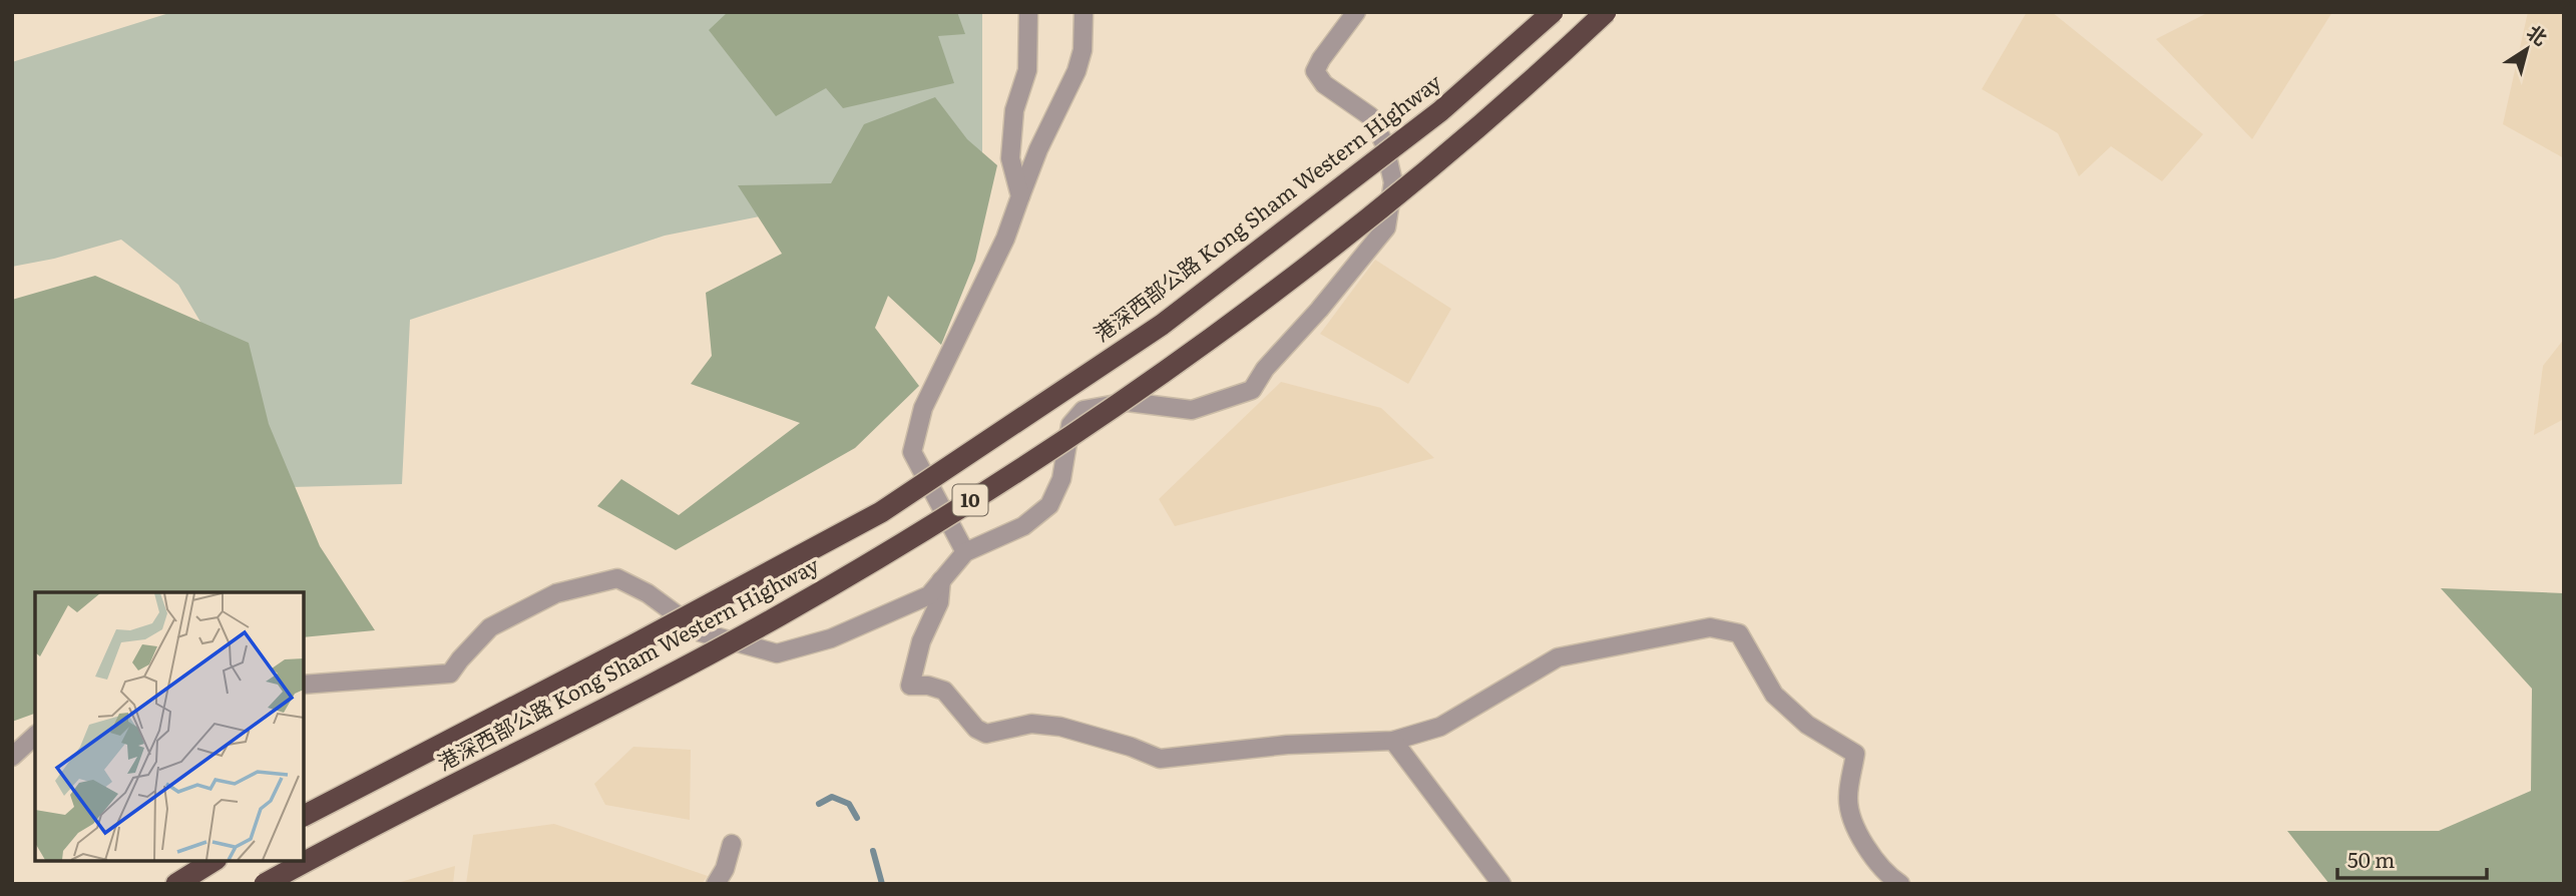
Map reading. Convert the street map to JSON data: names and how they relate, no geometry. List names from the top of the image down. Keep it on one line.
{"streets":{"highway":["港深西部公路 Kong Sham Western Highway","10"]},"scale_bar":"50 m","north":"top right"}
